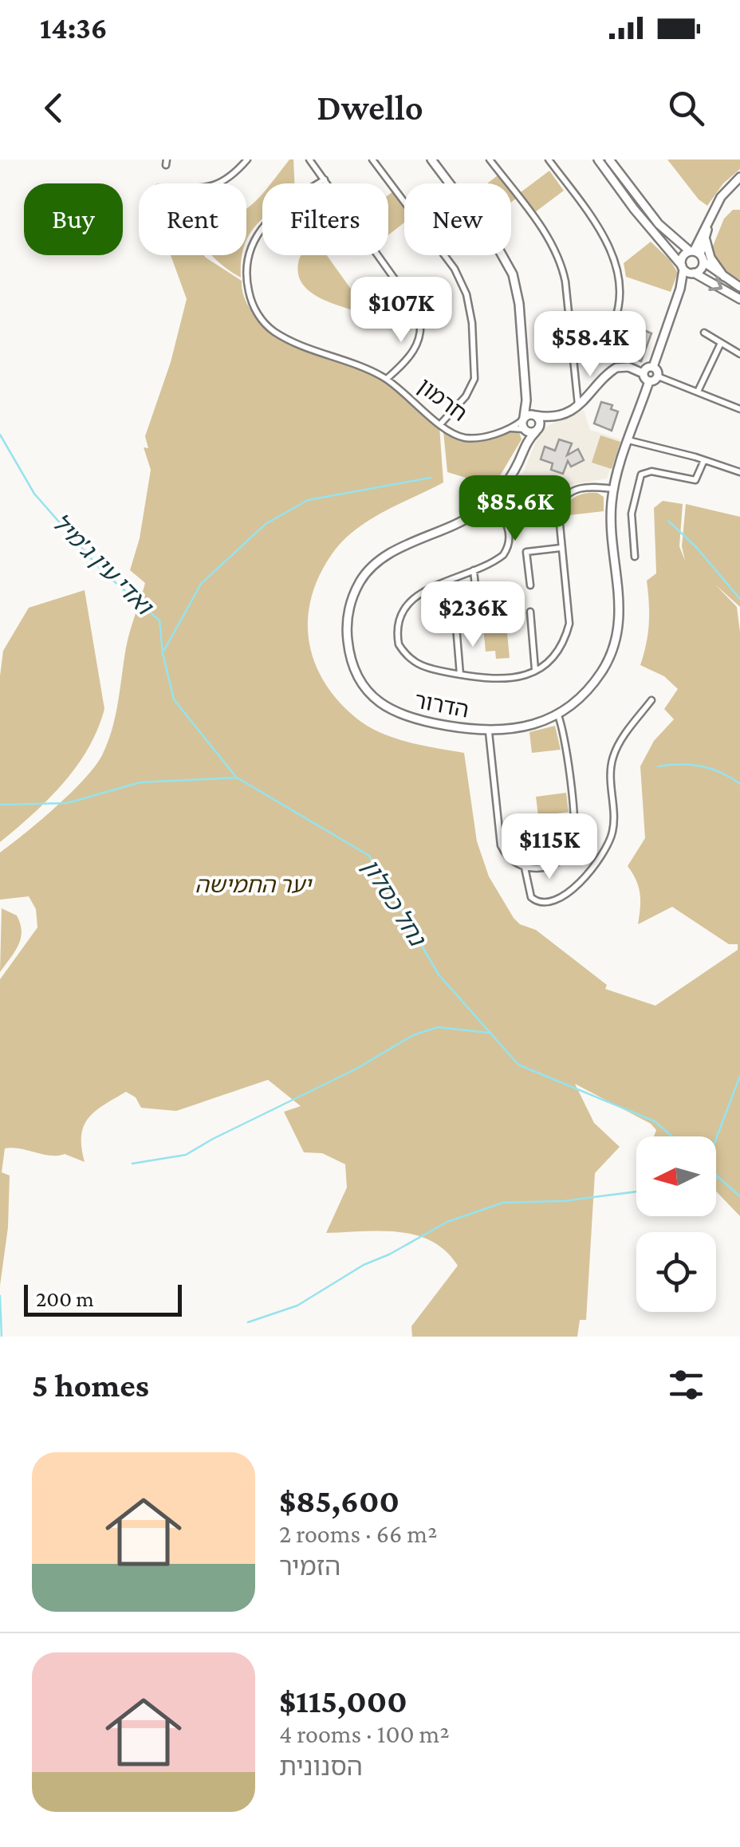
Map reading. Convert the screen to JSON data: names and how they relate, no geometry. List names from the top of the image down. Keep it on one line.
{"streets":{"street":["חרמון","הדרור"]},"water":["ואדי עין ג'מיל","נחל כסלון"],"parks":["יער החמישה"],"scale_bar":"200 m","north":"left","page":{"status":"14:36","header":"Dwello","chip":["Buy","Rent","Filters","New"],"price":["$107K","$58.4K","$85.6K","$236K","$115K"],"scale":"200 m","heading":"5 homes","list":[{"name":"$85,600","note":"2 rooms · 66 m² · הזמיר"},{"name":"$115,000","note":"4 rooms · 100 m² · הסנונית"}]}}
